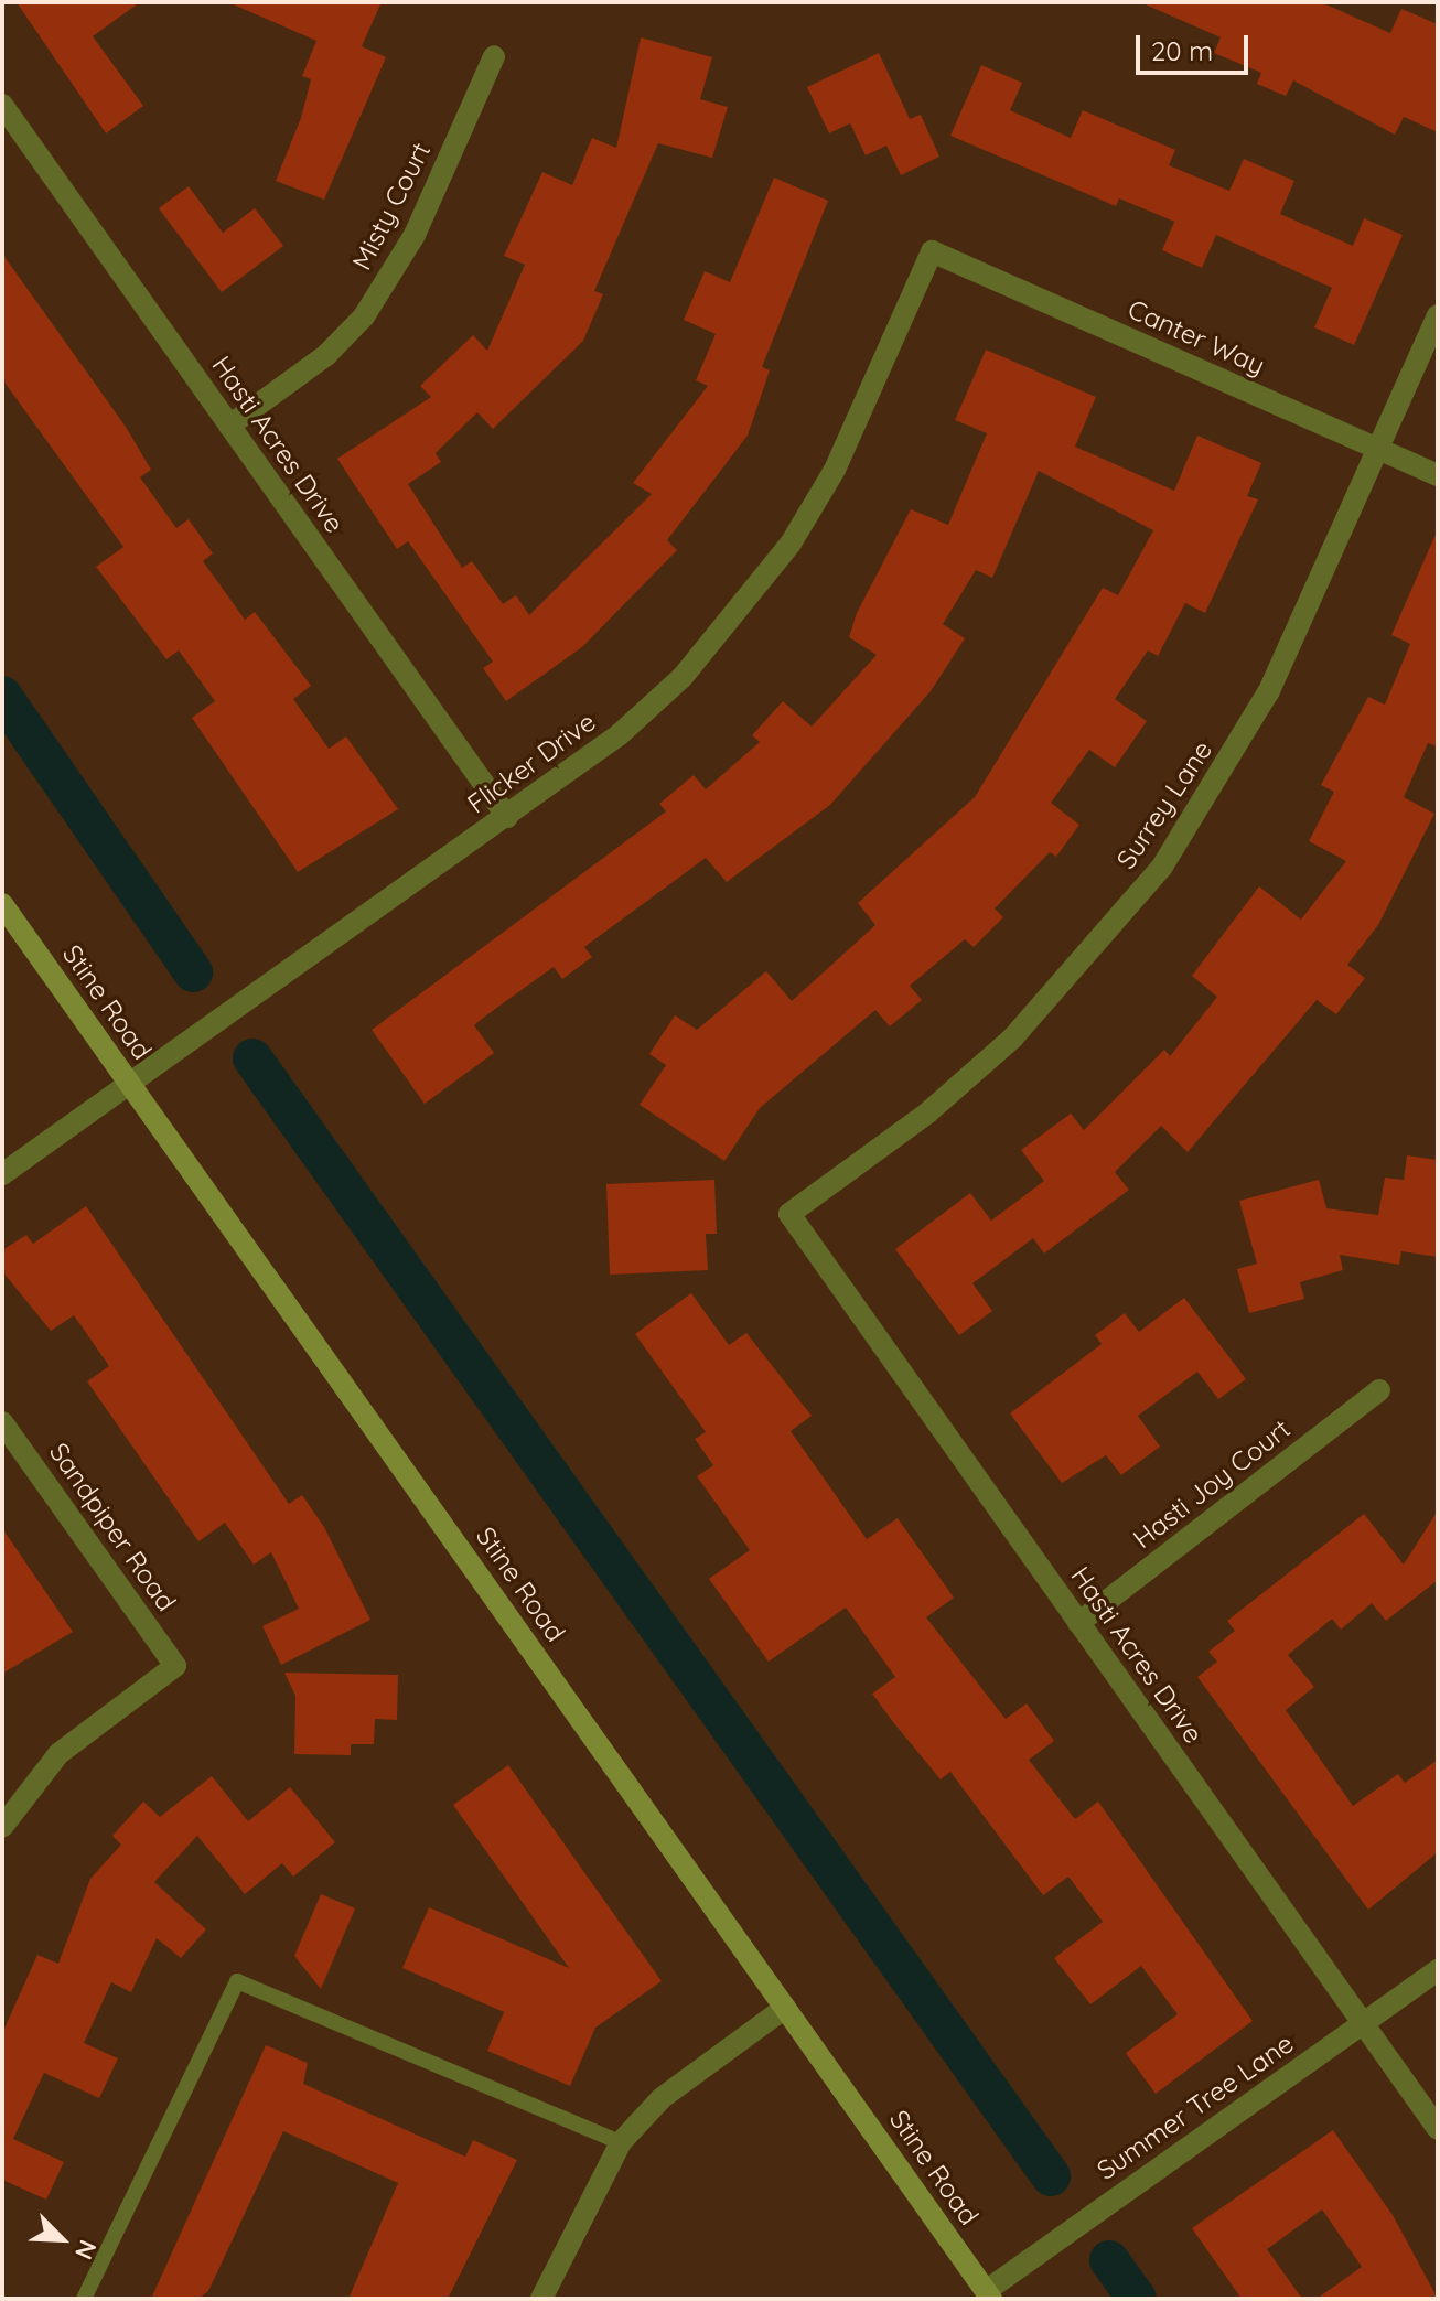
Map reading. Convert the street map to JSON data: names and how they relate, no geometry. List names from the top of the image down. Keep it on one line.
{"streets":{"street":["Misty Court","Canter Way","Hasti Acres Drive","Flicker Drive","Surrey Lane","Stine Road","Hasti Joy Court","Sandpiper Road","Summer Tree Lane"]},"crossings":[["Misty Court","Hasti Acres Drive"],["Canter Way","Flicker Drive"],["Canter Way","Surrey Lane"],["Hasti Acres Drive","Flicker Drive"],["Hasti Acres Drive","Surrey Lane"],["Hasti Acres Drive","Hasti Joy Court"],["Hasti Acres Drive","Summer Tree Lane"],["Flicker Drive","Stine Road"],["Stine Road","Summer Tree Lane"]],"scale_bar":"20 m","north":"bottom right"}
